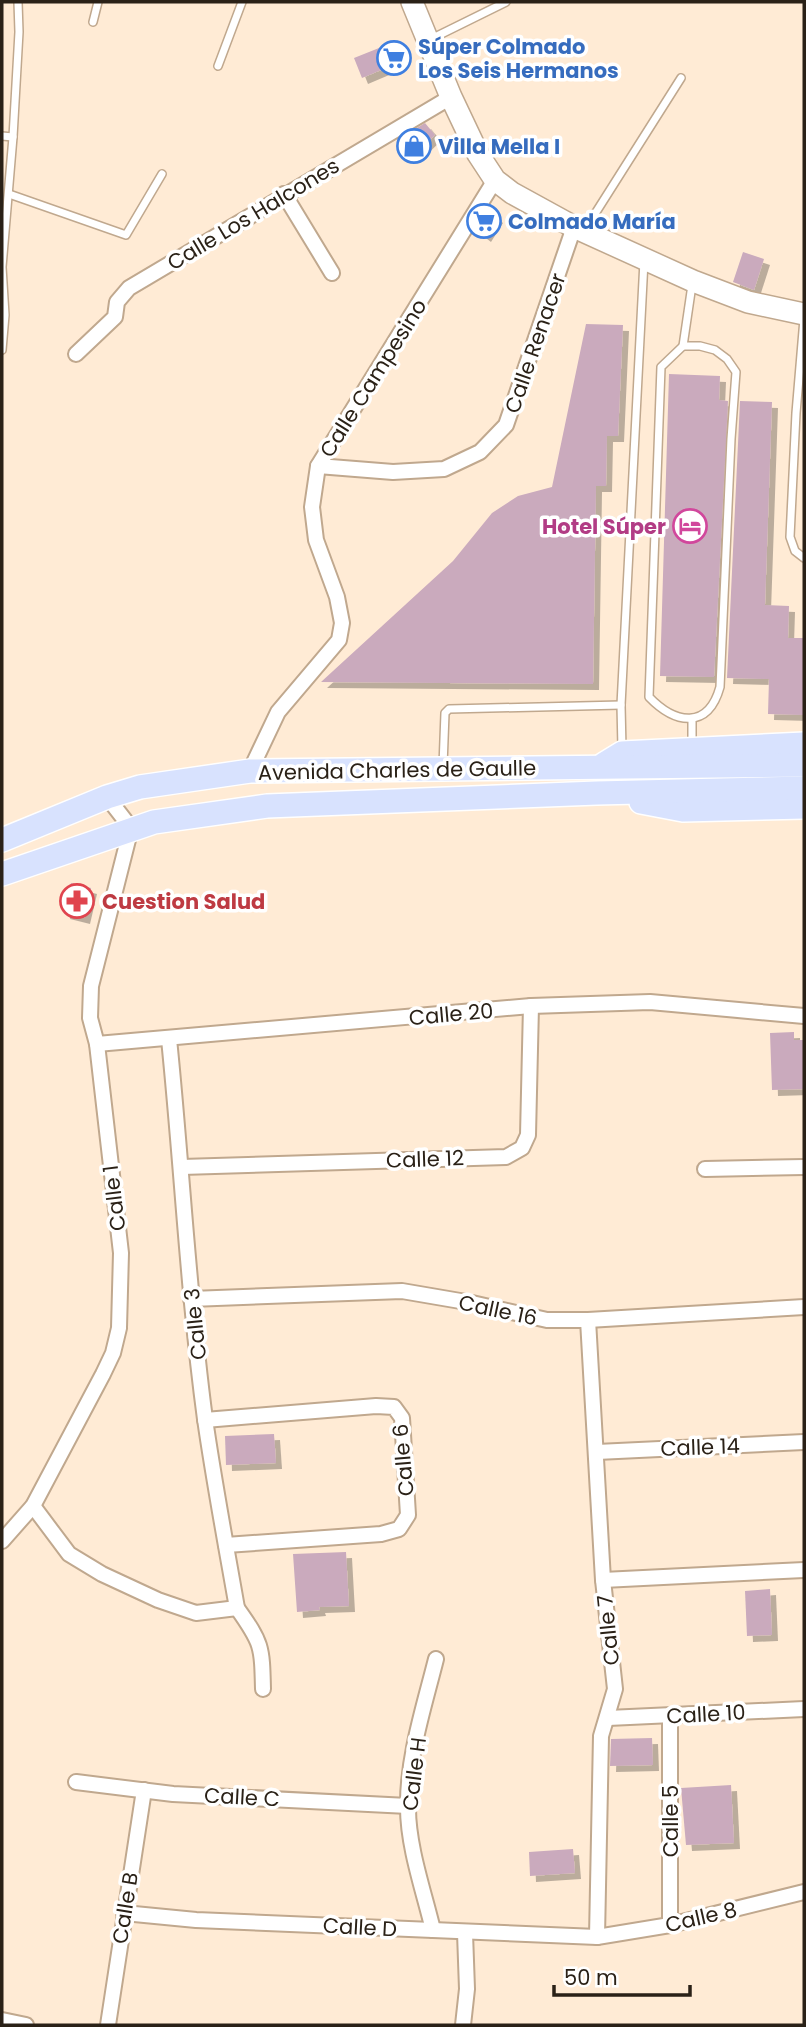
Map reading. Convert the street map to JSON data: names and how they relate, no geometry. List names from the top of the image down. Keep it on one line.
{"streets":{"main road":["Avenida Charles de Gaulle"],"street":["Calle Los Halcones","Calle Renacer","Calle Campesino","Calle 20","Calle 12","Calle 1","Calle 16","Calle 3","Calle 14","Calle 6","Calle 7","Calle 10","Calle H","Calle C","Calle 5","Calle B","Calle 8","Calle D"]},"crossings":[["Calle Renacer","Calle Campesino"],["Calle Campesino","Avenida Charles de Gaulle"],["Avenida Charles de Gaulle","Calle 1"],["Calle 20","Calle 12"],["Calle 20","Calle 1"],["Calle 20","Calle 3"],["Calle 12","Calle 3"],["Calle 16","Calle 3"],["Calle 16","Calle 7"],["Calle 3","Calle 6"],["Calle 14","Calle 7"],["Calle 7","Calle 10"],["Calle 7","Calle 8"],["Calle 7","Calle D"],["Calle 10","Calle 5"],["Calle H","Calle C"],["Calle H","Calle D"],["Calle C","Calle B"],["Calle 5","Calle 8"],["Calle B","Calle D"],["Calle 8","Calle D"]],"places":{"supermarket":["Súper Colmado Los Seis Hermanos","Colmado María"],"shop":["Villa Mella I"],"hotel":["Hotel Súper"],"pharmacy":["Cuestion Salud"]},"scale_bar":"50 m"}
